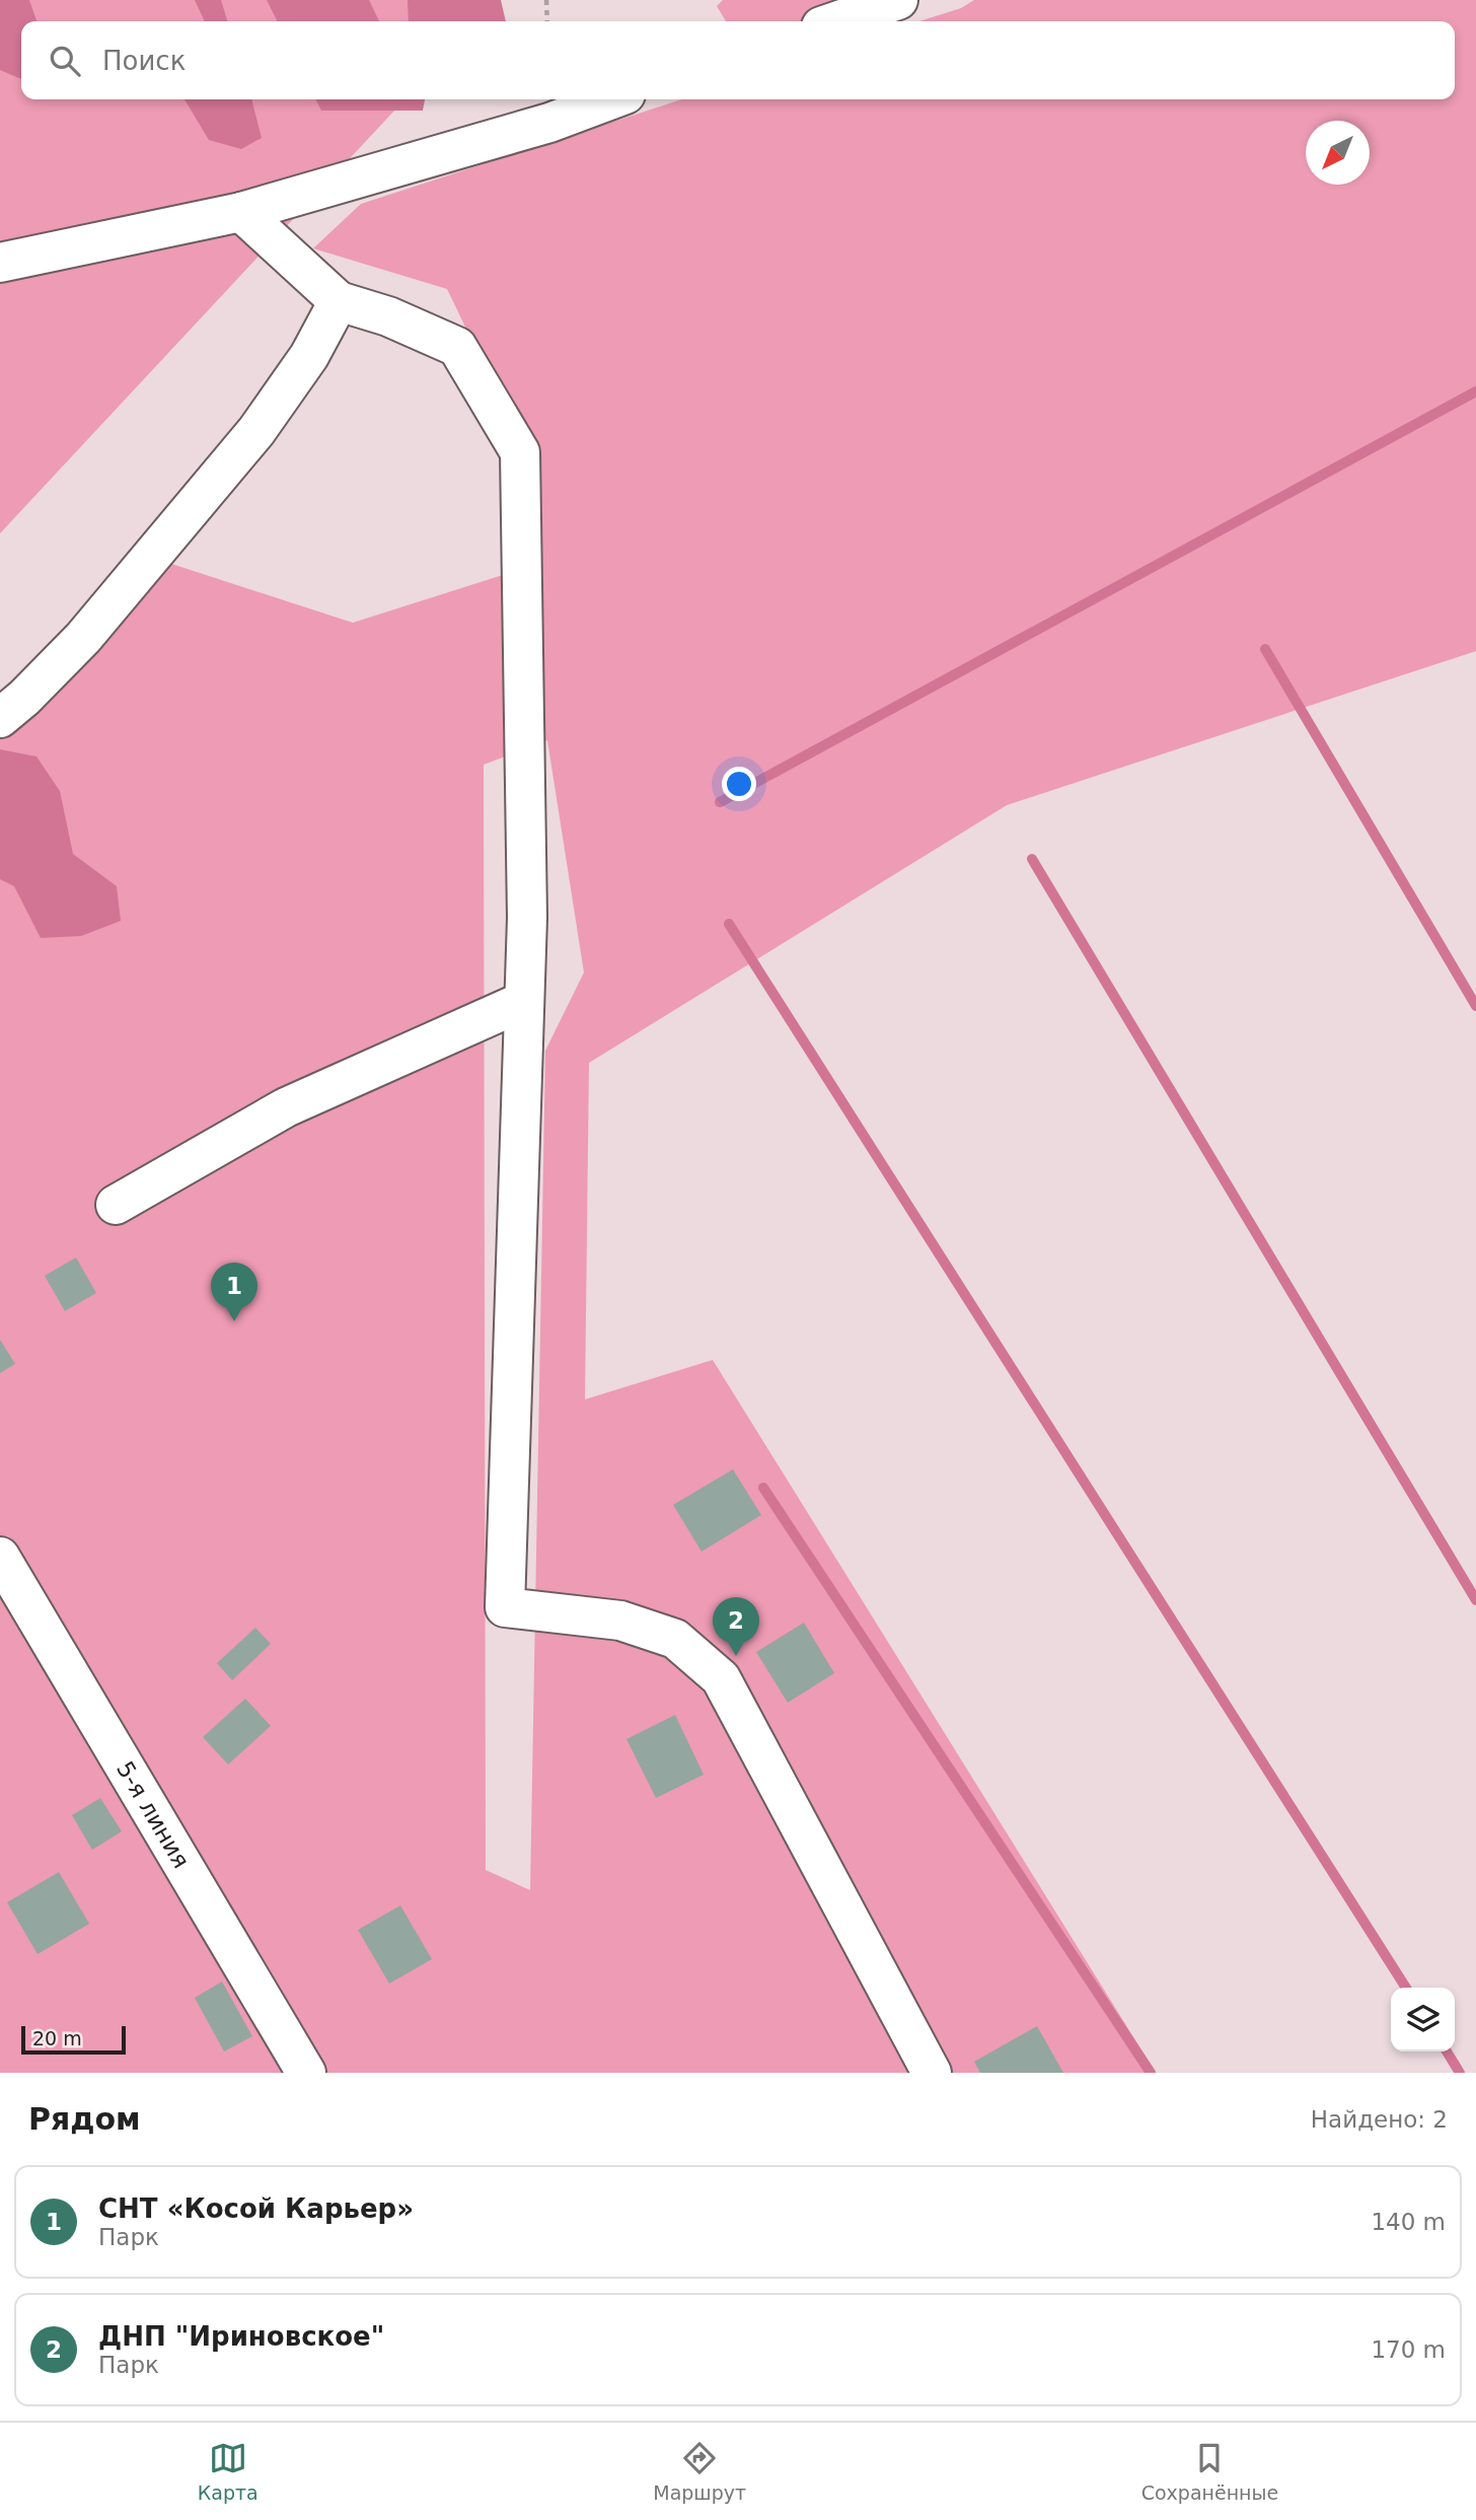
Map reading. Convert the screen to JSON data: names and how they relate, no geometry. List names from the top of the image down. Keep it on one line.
{"streets":{"street":["5-я линия"]},"scale_bar":"20 m","north":"bottom left","page":{"search":"Поиск","pins":["1","2"],"scale":"20 m","heading":["Рядом","Найдено: 2"],"list":[{"mark":"1","name":"СНТ «Косой Карьер»","note":"Парк","value":"140 m"},{"mark":"2","name":"ДНП \"Ириновское\"","note":"Парк","value":"170 m"}],"nav":["Карта","Маршрут","Сохранённые"]}}
